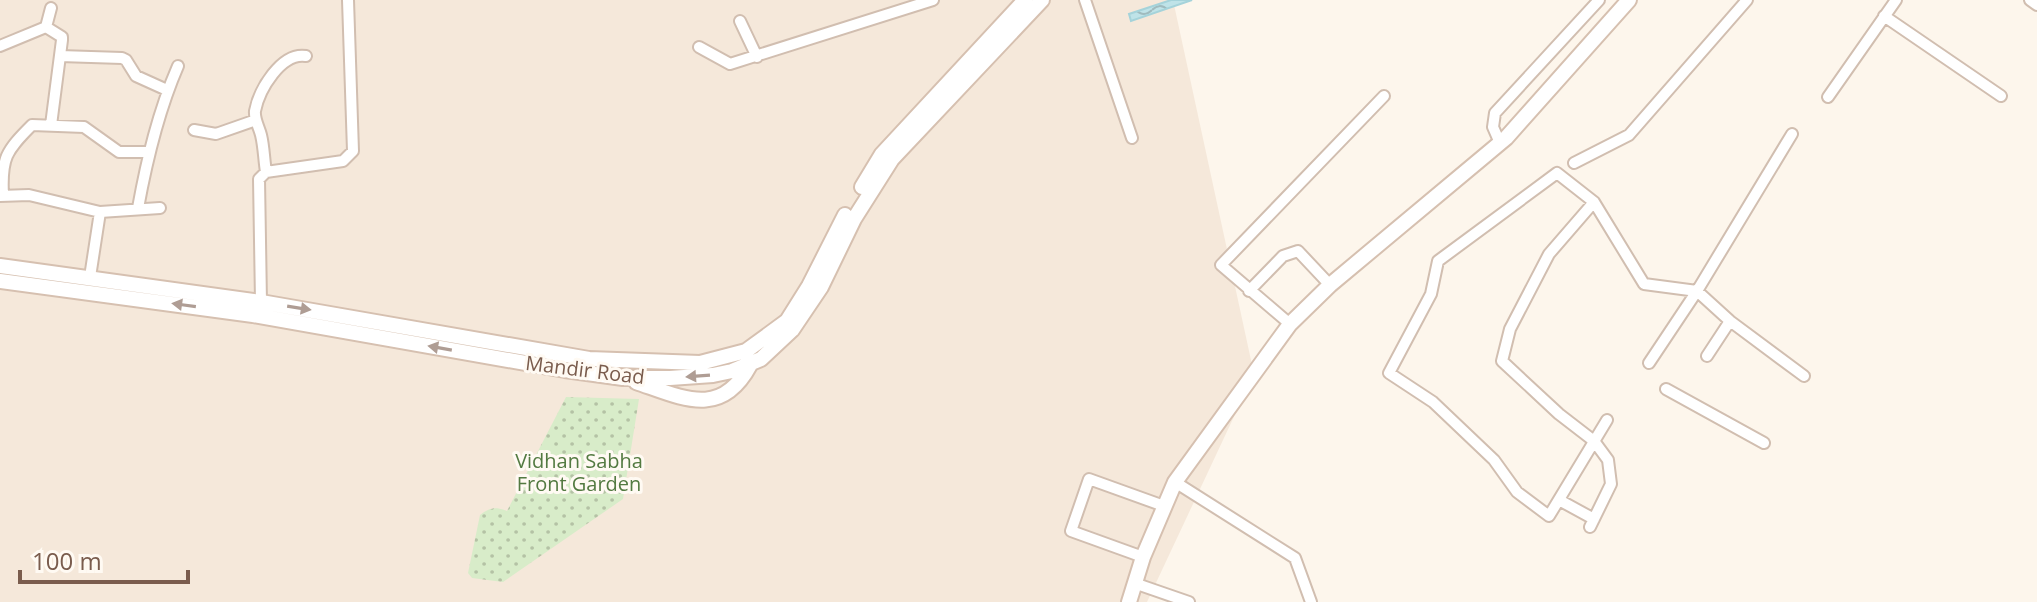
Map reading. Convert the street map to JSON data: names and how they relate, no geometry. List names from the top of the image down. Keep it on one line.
{"streets":{"street":["Mandir Road"]},"parks":["Vidhan Sabha Front Garden"],"scale_bar":"100 m"}
